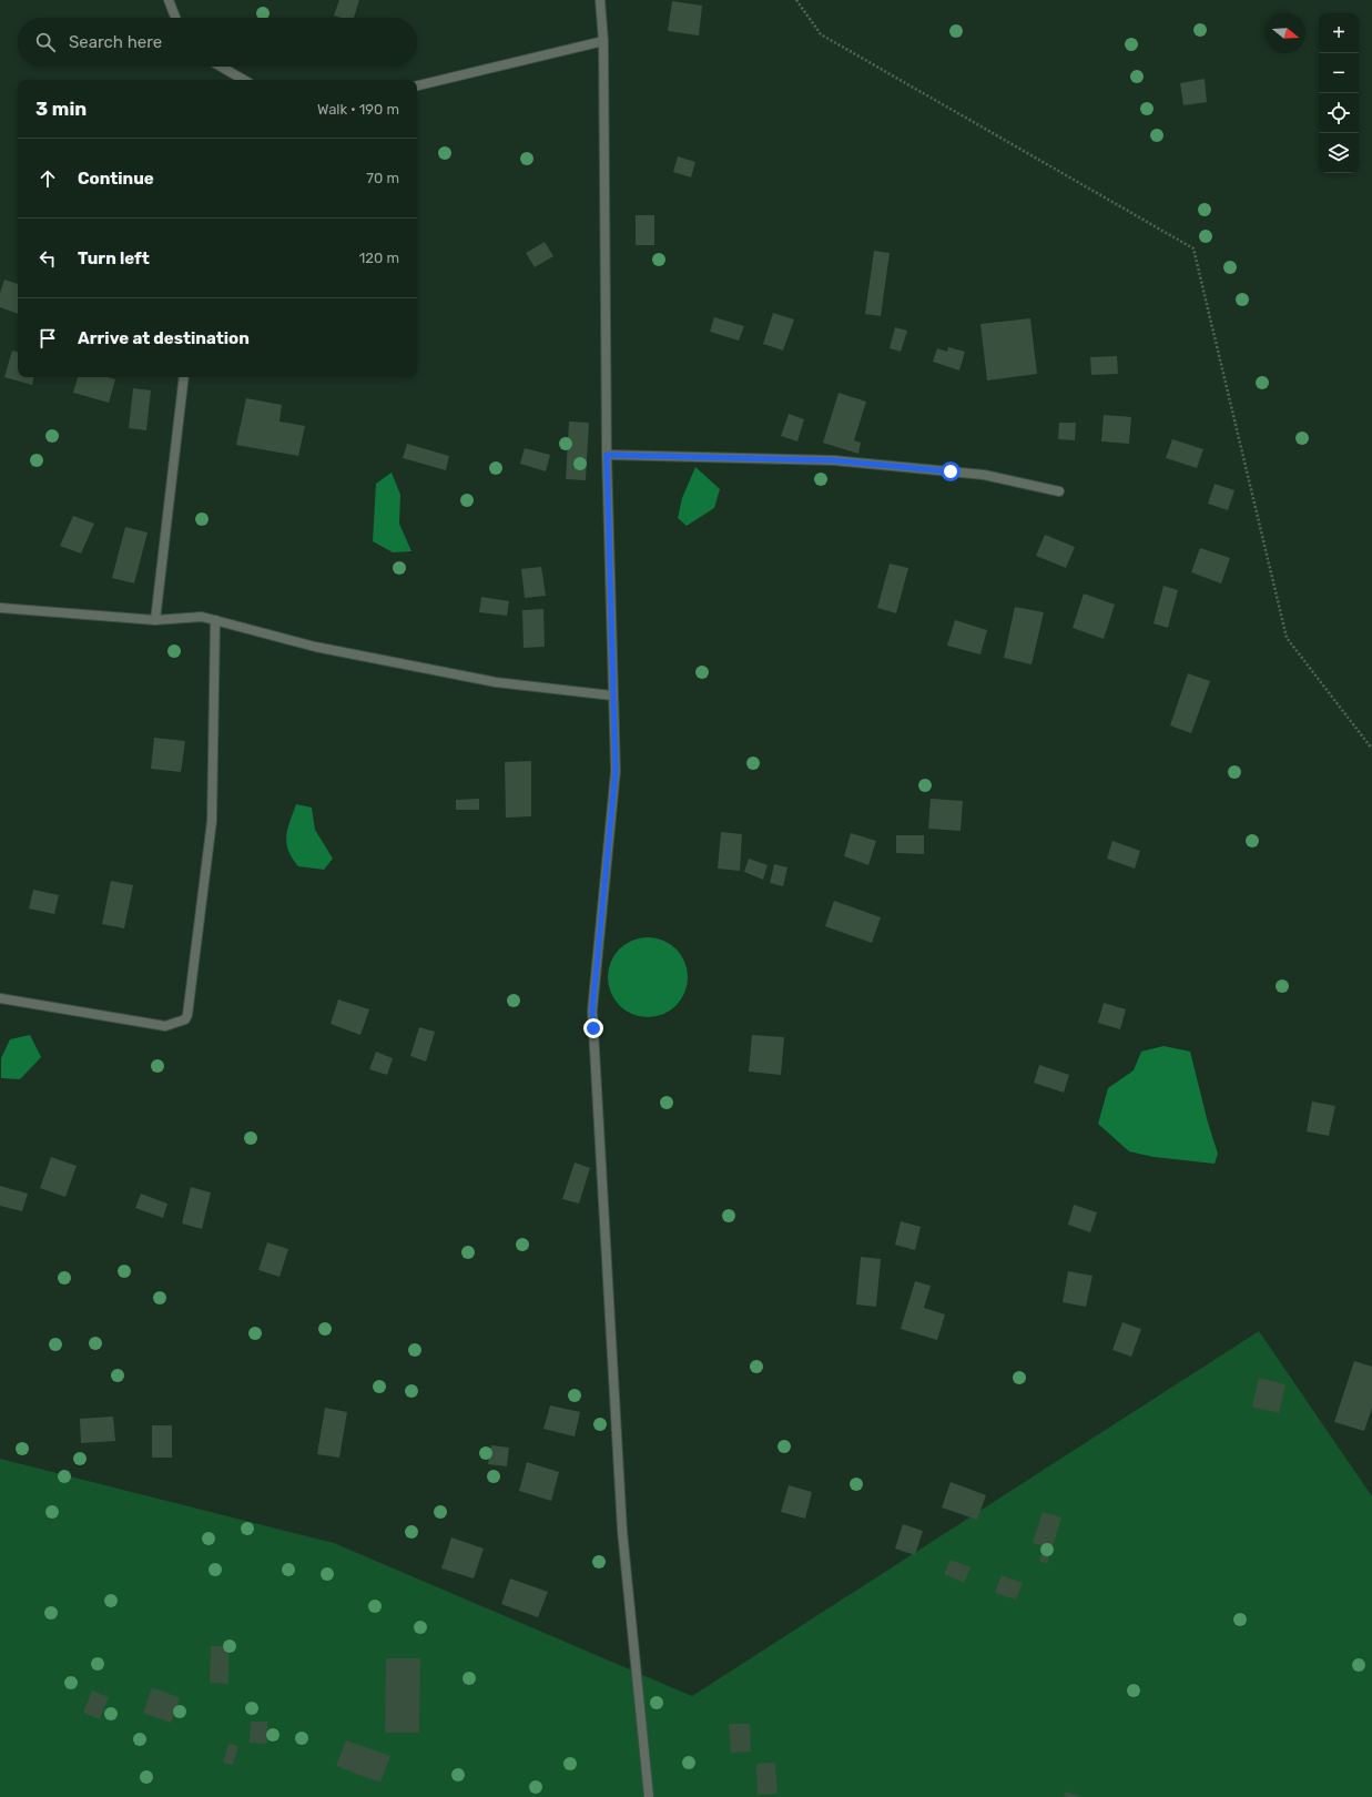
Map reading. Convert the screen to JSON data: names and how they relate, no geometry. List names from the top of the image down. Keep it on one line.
{"north":"right","page":{"map_buttons":["+","−"],"search":"Search here","heading":["3 min","Walk · 190 m"],"list":[["Continue","70 m"],["Turn left","120 m"],"Arrive at destination"]}}
